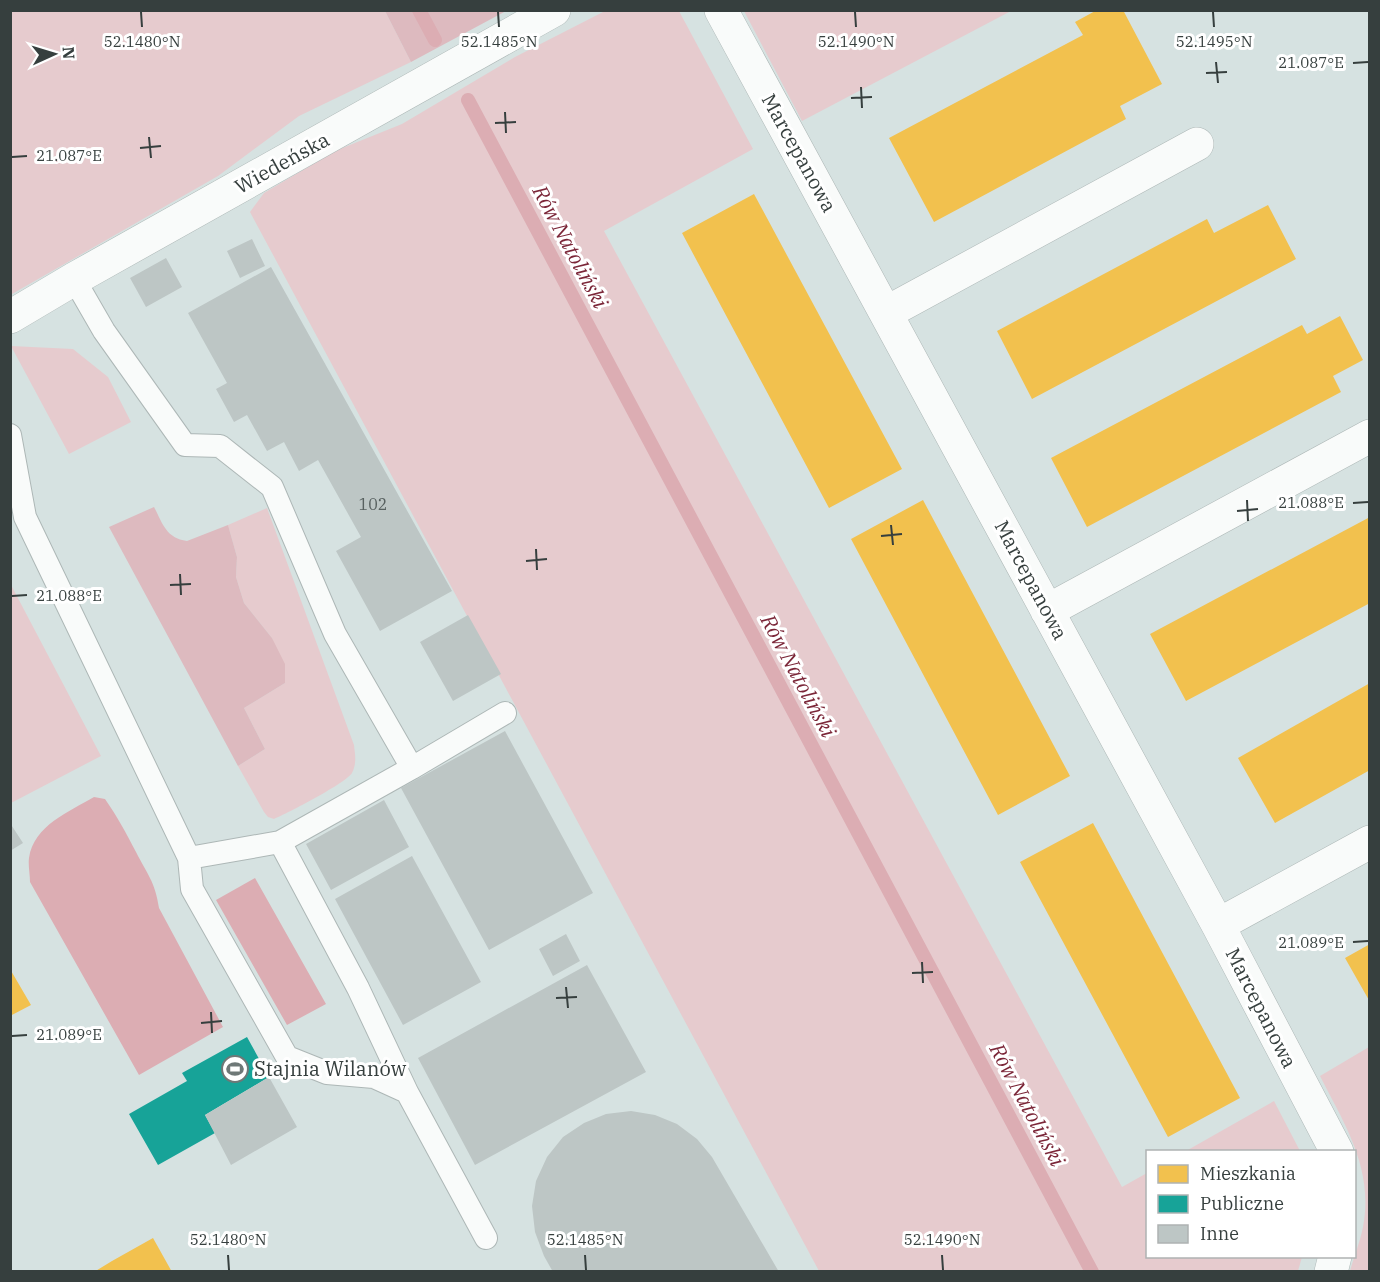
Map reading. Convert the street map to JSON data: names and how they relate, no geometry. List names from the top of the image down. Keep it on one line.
{"streets":{"street":["Marcepanowa","Wiedeńska"]},"water":["Rów Natoliński"],"places":{"sports":["Stajnia Wilanów"]},"house_numbers":["102"],"legend":["Mieszkania","Publiczne","Inne"],"north":"right","coordinates":["52.1480°N","52.1485°N","52.1490°N","52.1495°N","21.087°E","21.088°E","21.089°E"]}
